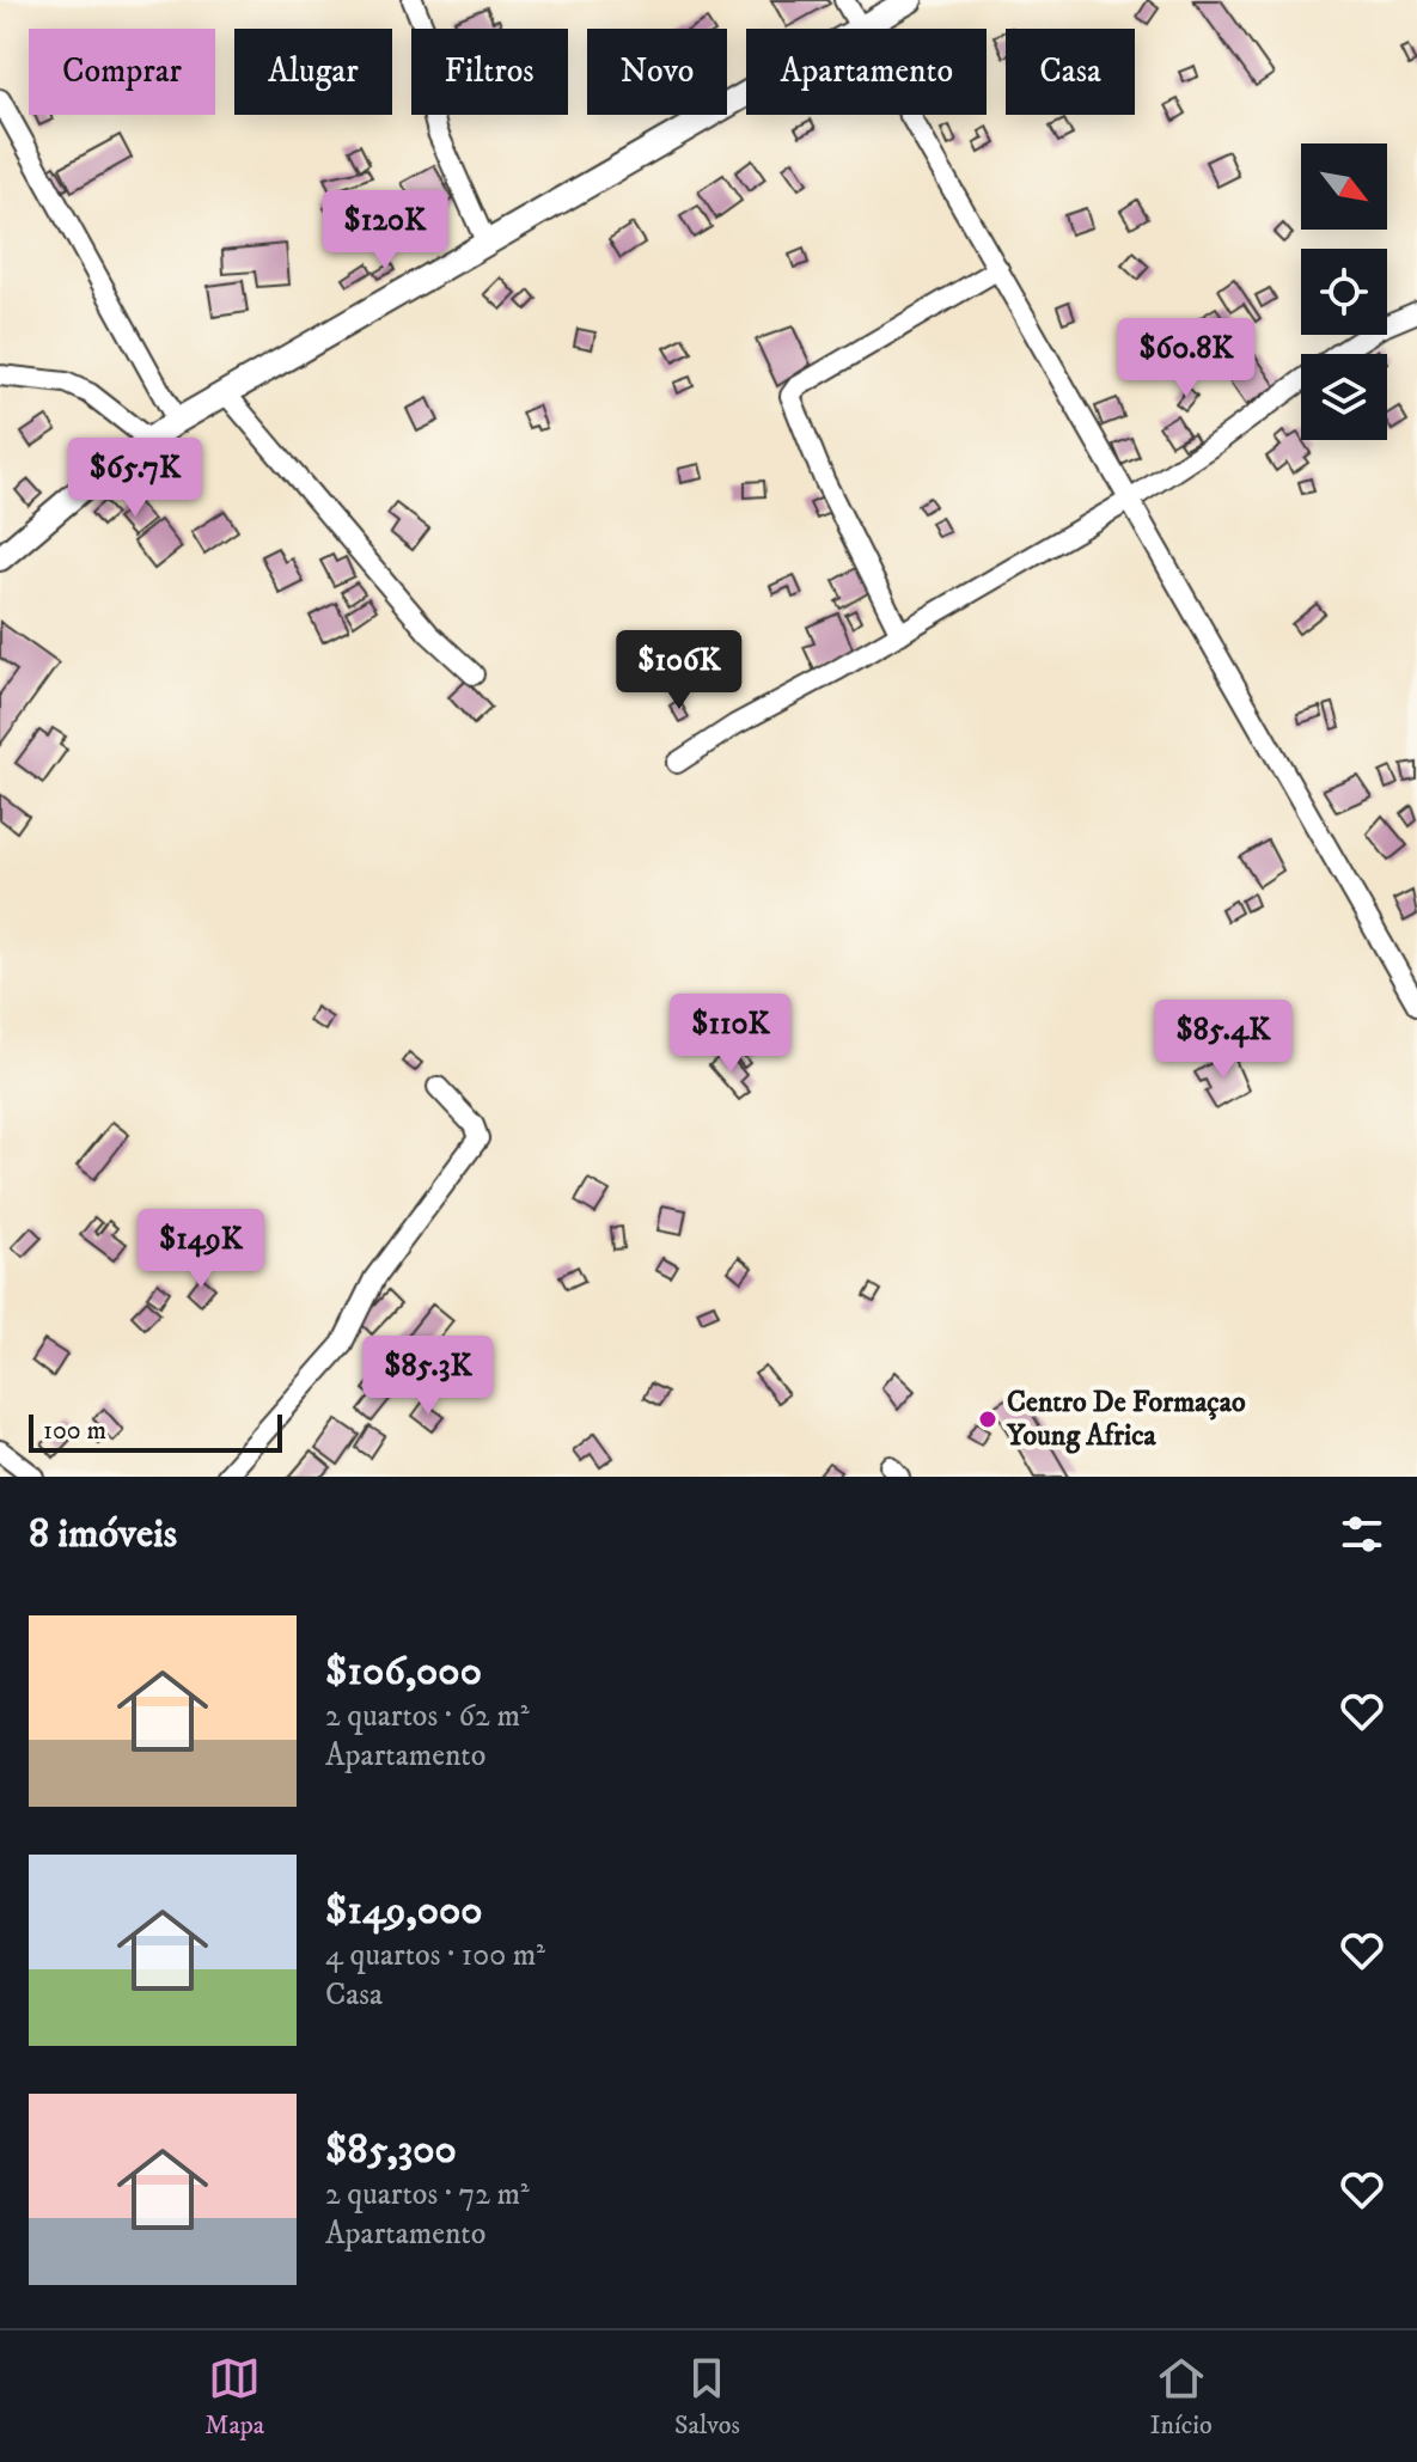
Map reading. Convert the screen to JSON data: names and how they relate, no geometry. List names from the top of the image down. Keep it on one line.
{"places":["Centro De Formaçao Young Africa"],"scale_bar":"100 m","north":"bottom right","page":{"chip":["Comprar","Alugar","Filtros","Novo","Apartamento","Casa"],"price":["$120K","$60.8K","$65.7K","$106K","$110K","$85.4K","$149K","$85.3K"],"scale":"100 m","heading":"8 imóveis","list":[{"name":"$106,000","note":"2 quartos · 62 m² · Apartamento"},{"name":"$149,000","note":"4 quartos · 100 m² · Casa"},{"name":"$85,300","note":"2 quartos · 72 m² · Apartamento"}],"tabs":["Mapa","Salvos","Início"]}}
